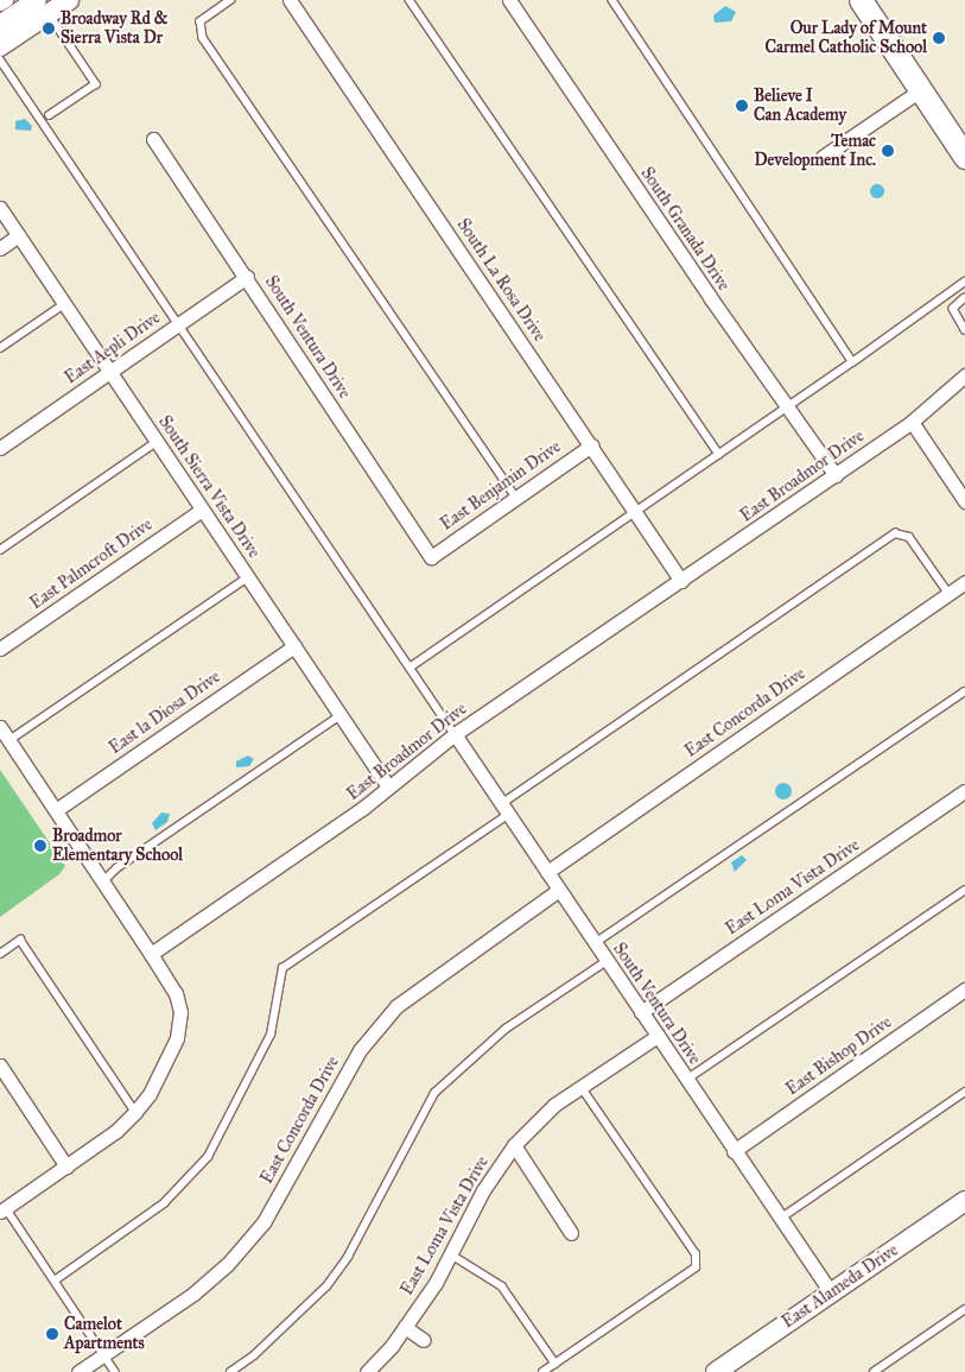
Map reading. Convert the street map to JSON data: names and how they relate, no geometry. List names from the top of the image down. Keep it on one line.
{"streets":{"street":["South Granada Drive","South La Rosa Drive","South Ventura Drive","East Aepli Drive","East Broadmor Drive","East Benjamin Drive","South Sierra Vista Drive","East Palmcroft Drive","East la Diosa Drive","East Concorda Drive","East Loma Vista Drive","East Bishop Drive","East Alameda Drive"]},"crossings":[["South Granada Drive","East Broadmor Drive"],["South La Rosa Drive","East Broadmor Drive"],["South La Rosa Drive","East Benjamin Drive"],["South Ventura Drive","East Aepli Drive"],["South Ventura Drive","East Broadmor Drive"],["South Ventura Drive","East Benjamin Drive"],["South Ventura Drive","East Concorda Drive"],["South Ventura Drive","East Loma Vista Drive"],["South Ventura Drive","East Bishop Drive"],["South Ventura Drive","East Alameda Drive"],["East Aepli Drive","South Sierra Vista Drive"],["East Broadmor Drive","South Sierra Vista Drive"],["South Sierra Vista Drive","East Palmcroft Drive"],["South Sierra Vista Drive","East la Diosa Drive"]],"places":["Broadway Rd & Sierra Vista Dr","Our Lady of Mount Carmel Catholic School","Believe I Can Academy","Temac Development Inc.","Broadmor Elementary School","Camelot Apartments"]}
